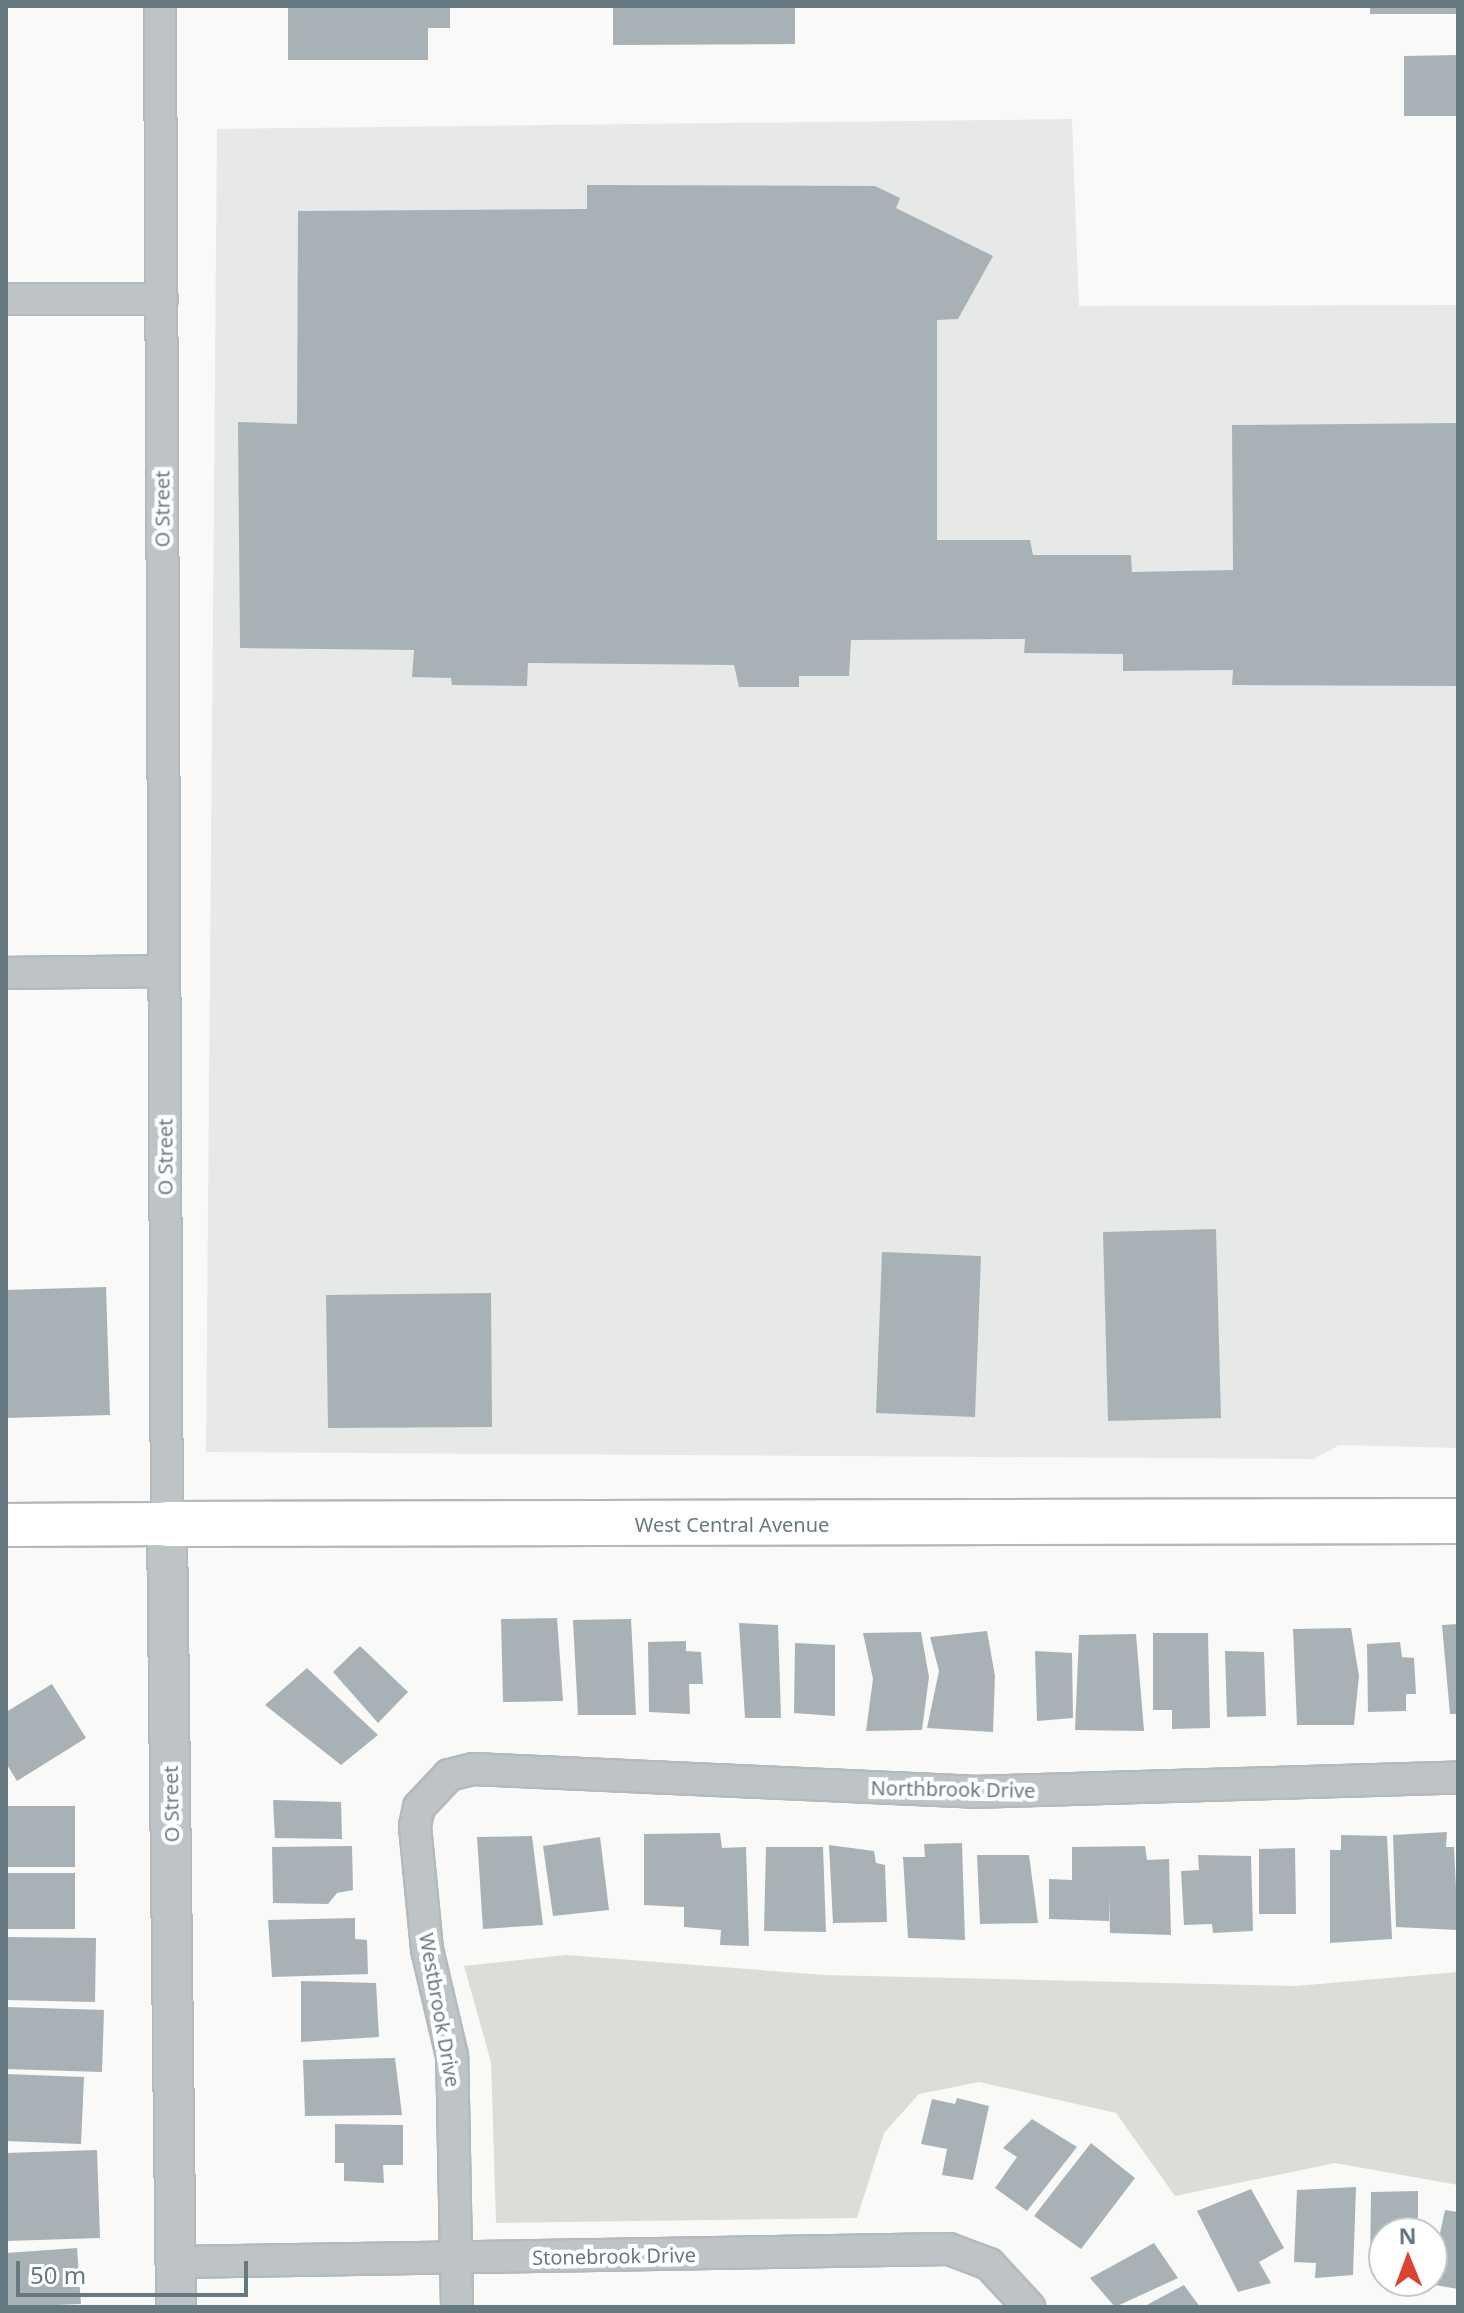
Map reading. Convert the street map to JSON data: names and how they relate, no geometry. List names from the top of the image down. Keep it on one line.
{"streets":{"main road":["West Central Avenue"],"street":["O Street","Northbrook Drive","Westbrook Drive","Stonebrook Drive"]},"crossings":[["O Street","West Central Avenue"],["O Street","Stonebrook Drive"],["Northbrook Drive","Westbrook Drive"],["Westbrook Drive","Stonebrook Drive"]],"scale_bar":"50 m","north":"top"}
